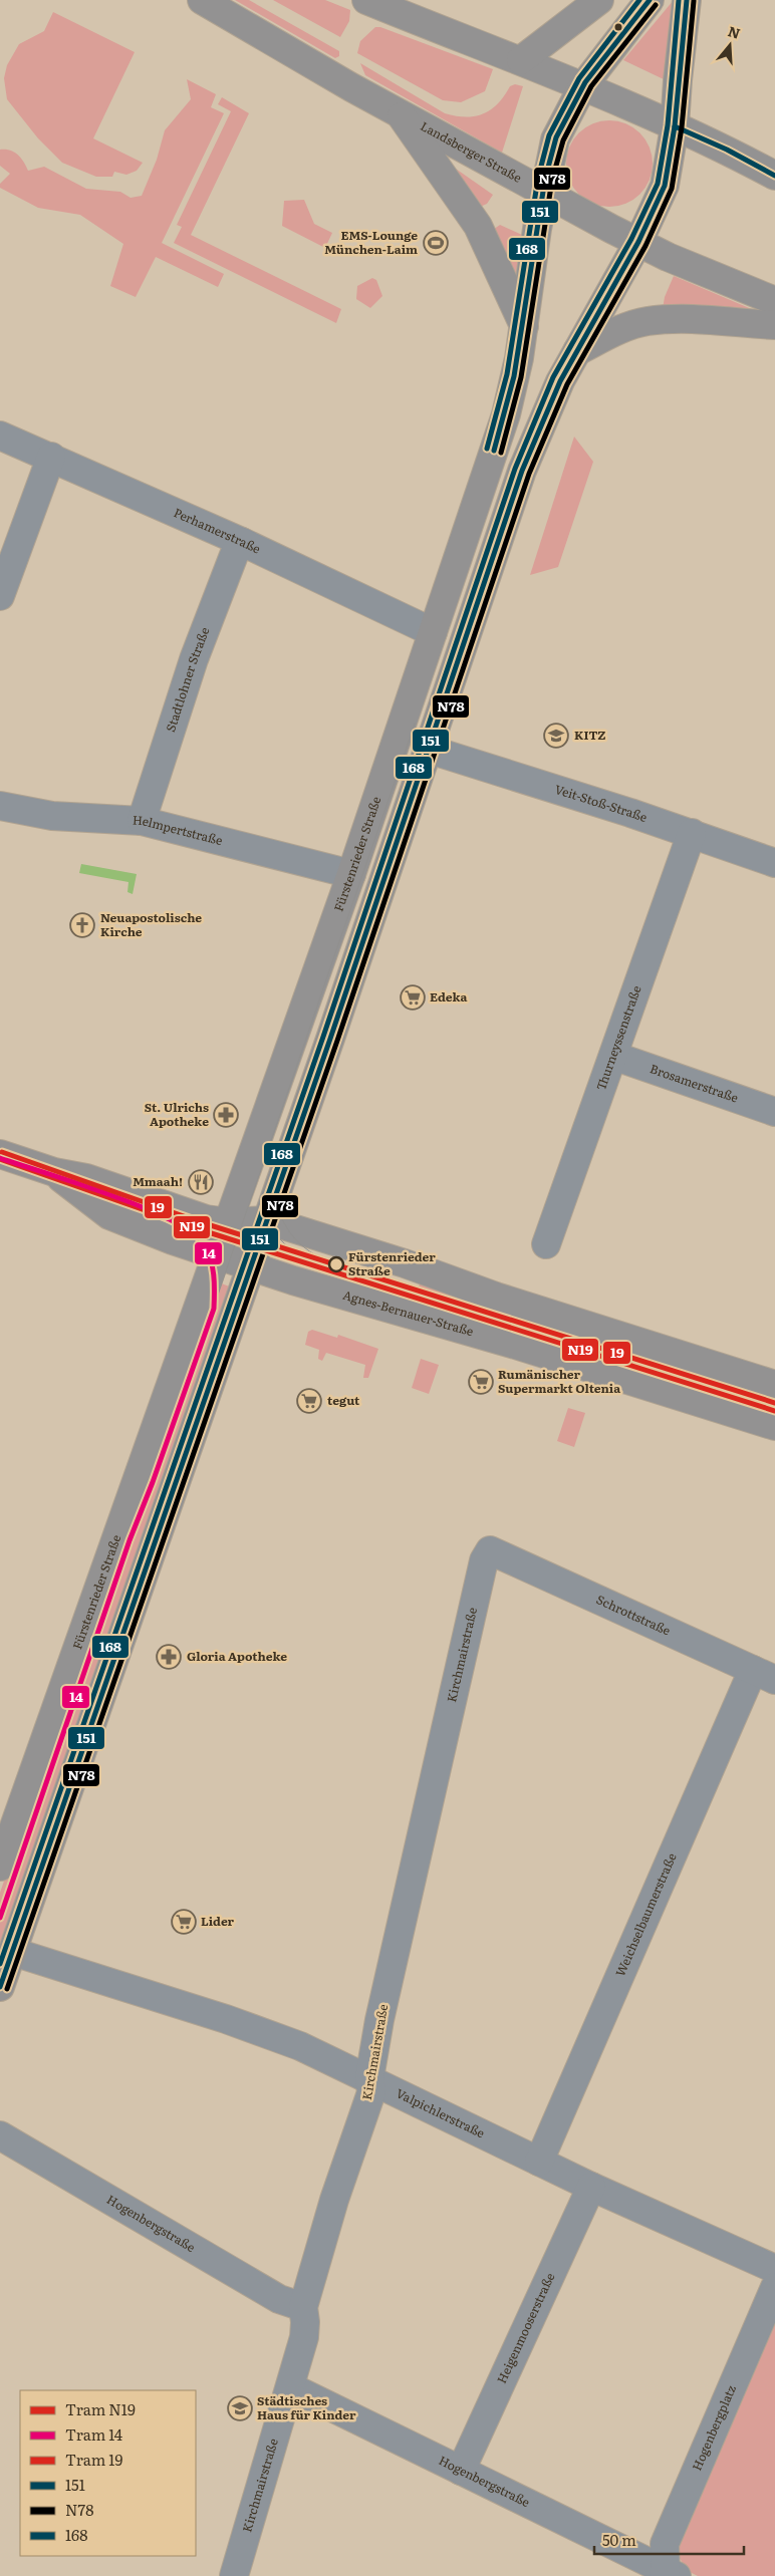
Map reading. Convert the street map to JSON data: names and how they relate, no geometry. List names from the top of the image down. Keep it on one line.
{"streets":{"main road":["Landsberger Straße","Fürstenrieder Straße","Agnes-Bernauer-Straße"],"street":["Perhamerstraße","Stadtlohner Straße","Veit-Stoß-Straße","Helmpertstraße","Thurneyssenstraße","Brosamerstraße","Schrottstraße","Kirchmairstraße","Weichselbaumerstraße","Valpichlerstraße","Hogenbergstraße","Heigenmooserstraße","Hogenbergplatz"]},"crossings":[["Landsberger Straße","Fürstenrieder Straße"],["Perhamerstraße","Stadtlohner Straße"],["Perhamerstraße","Fürstenrieder Straße"],["Stadtlohner Straße","Helmpertstraße"],["Veit-Stoß-Straße","Thurneyssenstraße"],["Helmpertstraße","Fürstenrieder Straße"],["Fürstenrieder Straße","Agnes-Bernauer-Straße"],["Thurneyssenstraße","Brosamerstraße"],["Schrottstraße","Kirchmairstraße"],["Schrottstraße","Weichselbaumerstraße"],["Kirchmairstraße","Valpichlerstraße"],["Kirchmairstraße","Hogenbergstraße"],["Weichselbaumerstraße","Valpichlerstraße"],["Valpichlerstraße","Heigenmooserstraße"],["Hogenbergstraße","Heigenmooserstraße"],["Hogenbergstraße","Hogenbergplatz"]],"places":{"sports":["EMS-Lounge München-Laim"],"school or university":["KITZ","Städtisches Haus für Kinder"],"church":["Neuapostolische Kirche"],"supermarket":["Edeka","Rumänischer Supermarkt Oltenia","tegut","Lider"],"pharmacy":["St. Ulrichs Apotheke","Gloria Apotheke"],"restaurant":["Mmaah!"],"other":["Fürstenrieder Straße"]},"lines":["transit line 151","transit line 168","transit line N78","tram line 19","tram line 14","tram line N19"],"legend":["Tram N19","Tram 14","Tram 19","151","N78","168"],"scale_bar":"50 m","north":"top"}
